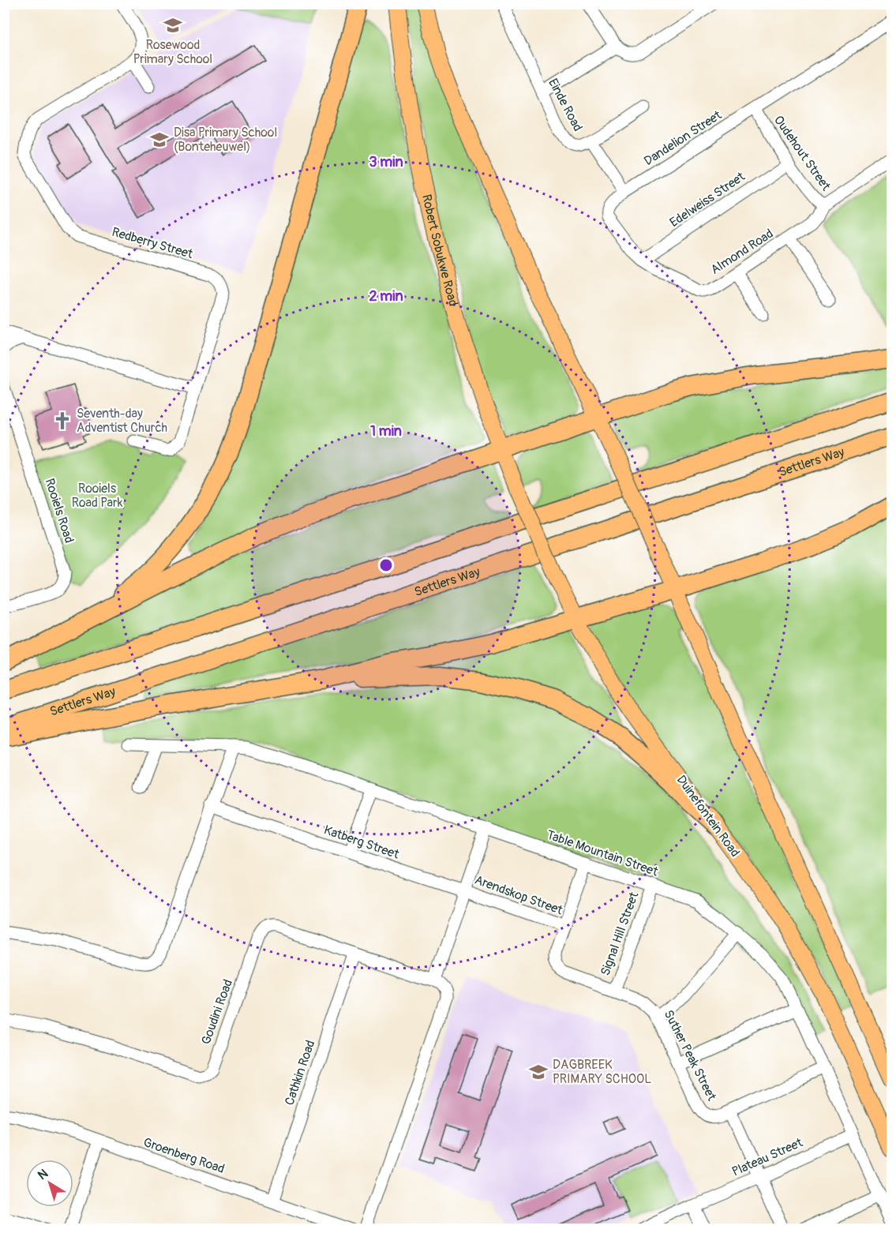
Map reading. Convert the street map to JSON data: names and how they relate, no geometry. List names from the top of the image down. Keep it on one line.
{"streets":{"highway":["Settlers Way"],"main road":["Robert Sobukwe Road","Duinefontein Road"],"street":["Einde Road","Dandelion Street","Oudehout Street","Edelweiss Street","Redberry Street","Almond Road","Rooiels Road","Katberg Street","Table Mountain Street","Arendskop Street","Signal Hill Street","Goudini Road","Suther Peak Street","Cathkin Road","Groenberg Road","Plateau Street"]},"crossings":[["Einde Road","Dandelion Street"],["Dandelion Street","Oudehout Street"],["Dandelion Street","Almond Road"],["Oudehout Street","Edelweiss Street"],["Oudehout Street","Almond Road"],["Edelweiss Street","Almond Road"],["Robert Sobukwe Road","Duinefontein Road"],["Katberg Street","Arendskop Street"],["Table Mountain Street","Signal Hill Street"],["Table Mountain Street","Suther Peak Street"],["Table Mountain Street","Plateau Street"],["Arendskop Street","Suther Peak Street"],["Signal Hill Street","Suther Peak Street"],["Goudini Road","Cathkin Road"],["Cathkin Road","Groenberg Road"]],"parks":["Rooiels Road Park"],"places":{"school or university":["Rosewood Primary School","Disa Primary School (Bonteheuwel)","DAGBREEK PRIMARY SCHOOL"],"church":["Seventh-day Adventist Church"]},"north":"top left","rings":["3 min","2 min","1 min"]}
